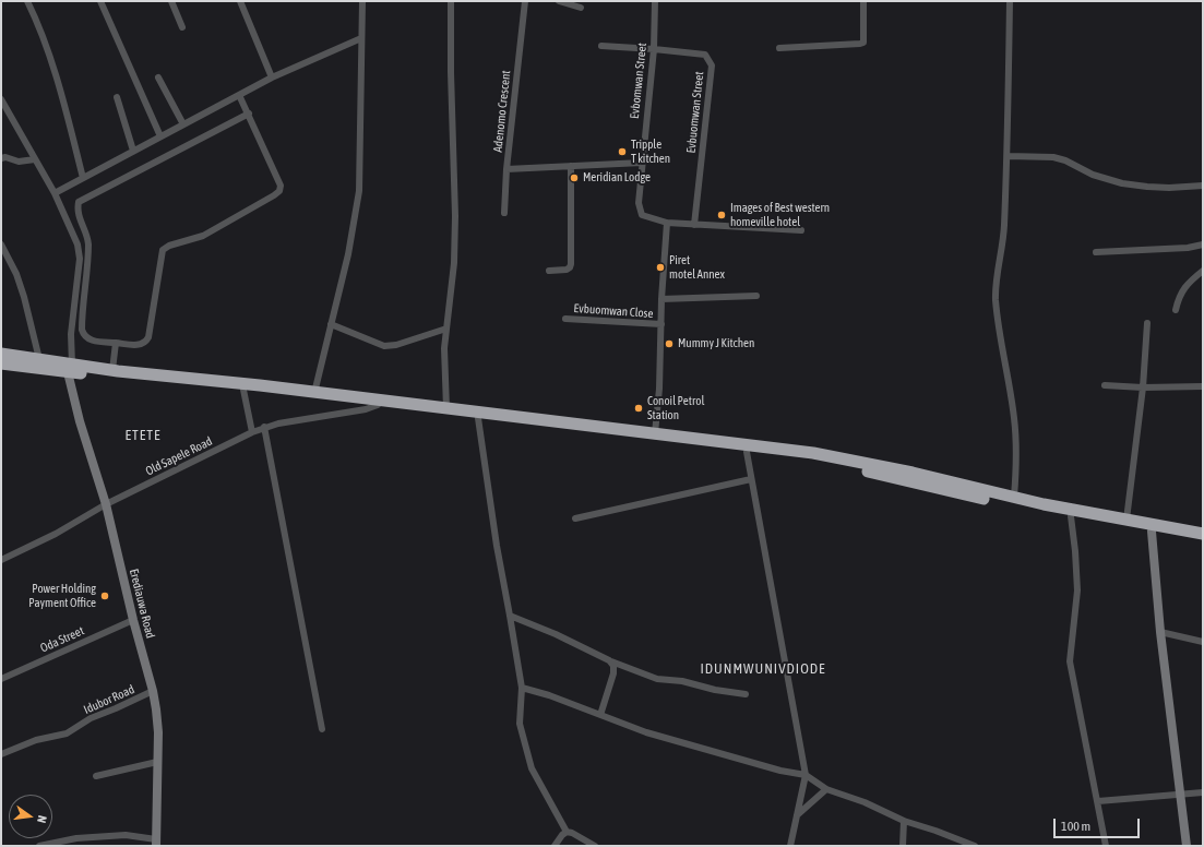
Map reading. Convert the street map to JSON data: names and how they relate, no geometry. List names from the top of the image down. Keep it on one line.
{"streets":{"street":["Evbomwan Street","Adenomo Crescent","Evbuomwan Street","Evbuomwan Close","Old Sapele Road","Erediauwa Road","Oda Street","Idubor Road"]},"crossings":[["Evbomwan Street","Adenomo Crescent"],["Evbomwan Street","Evbuomwan Street"],["Old Sapele Road","Erediauwa Road"],["Erediauwa Road","Oda Street"],["Erediauwa Road","Idubor Road"]],"districts":["ETETE","IDUNMWUNIVDIODE"],"places":["Tripple T kitchen","Meridian Lodge","Images of Best western homeville hotel","Piret motel Annex","Mummy J Kitchen","Conoil Petrol Station","Power Holding Payment Office"],"scale_bar":"100 m","north":"right"}
